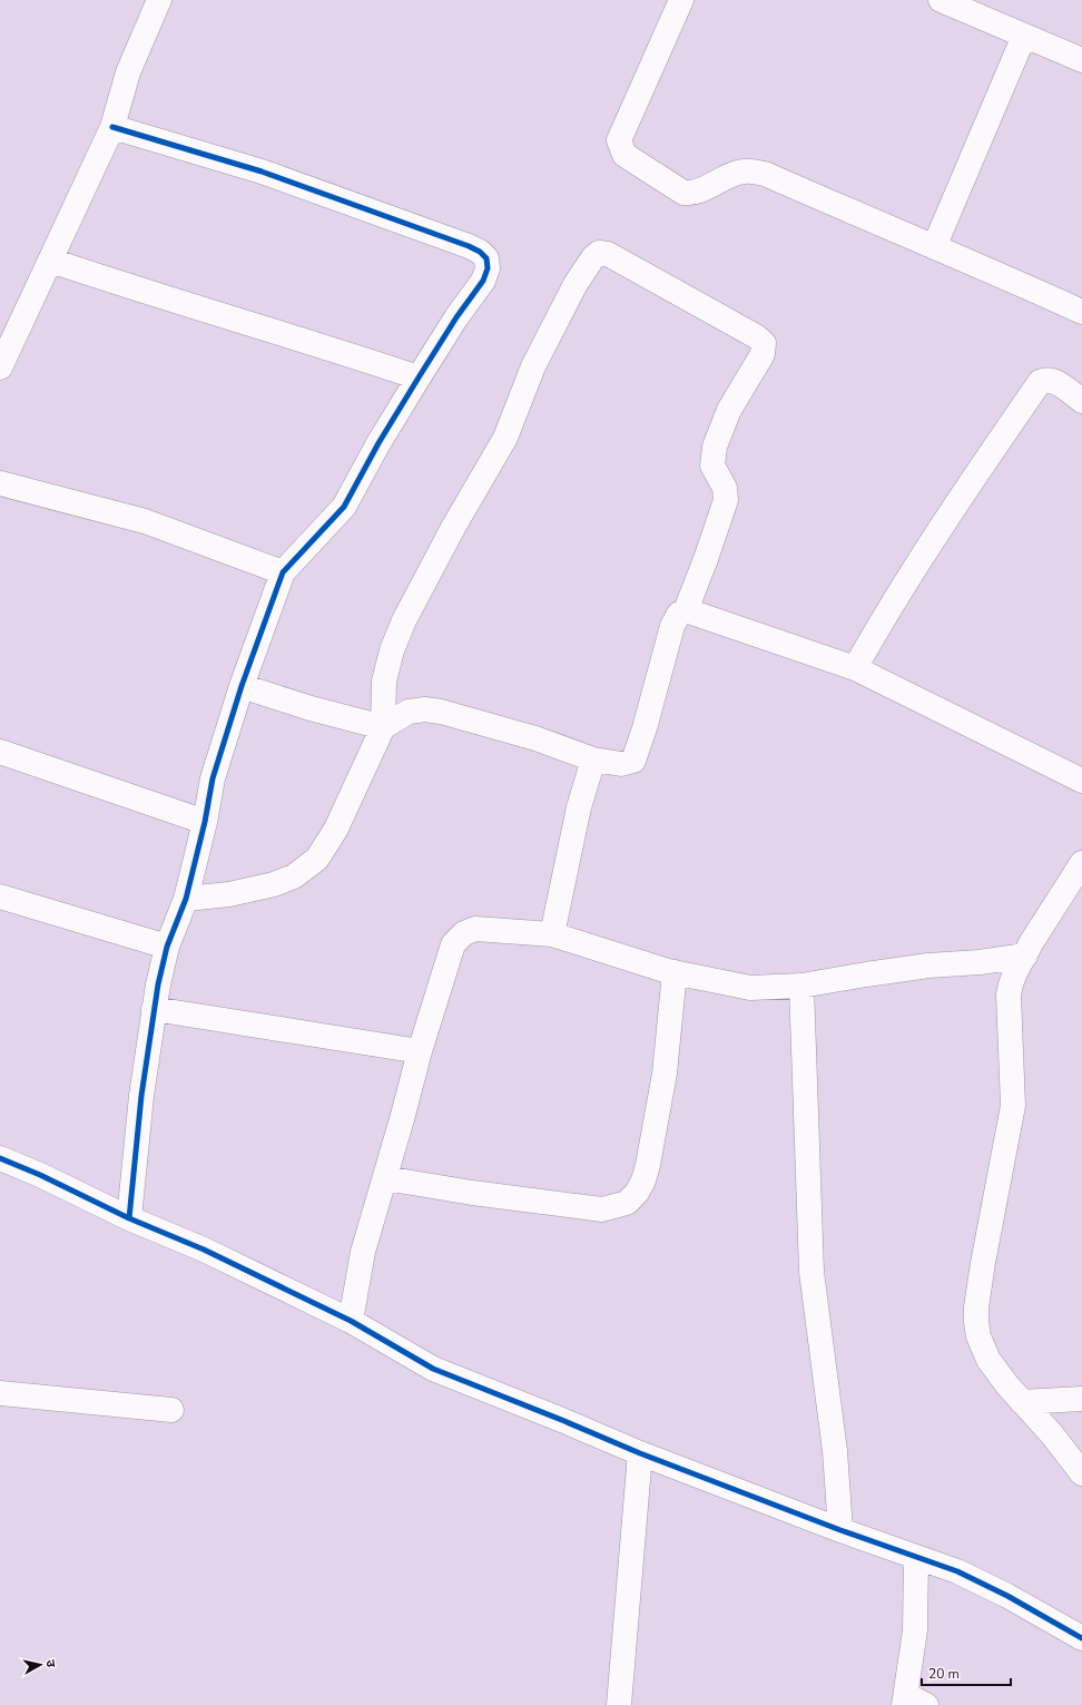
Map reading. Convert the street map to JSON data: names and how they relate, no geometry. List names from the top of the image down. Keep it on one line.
{"scale_bar":"20 m","north":"right"}
